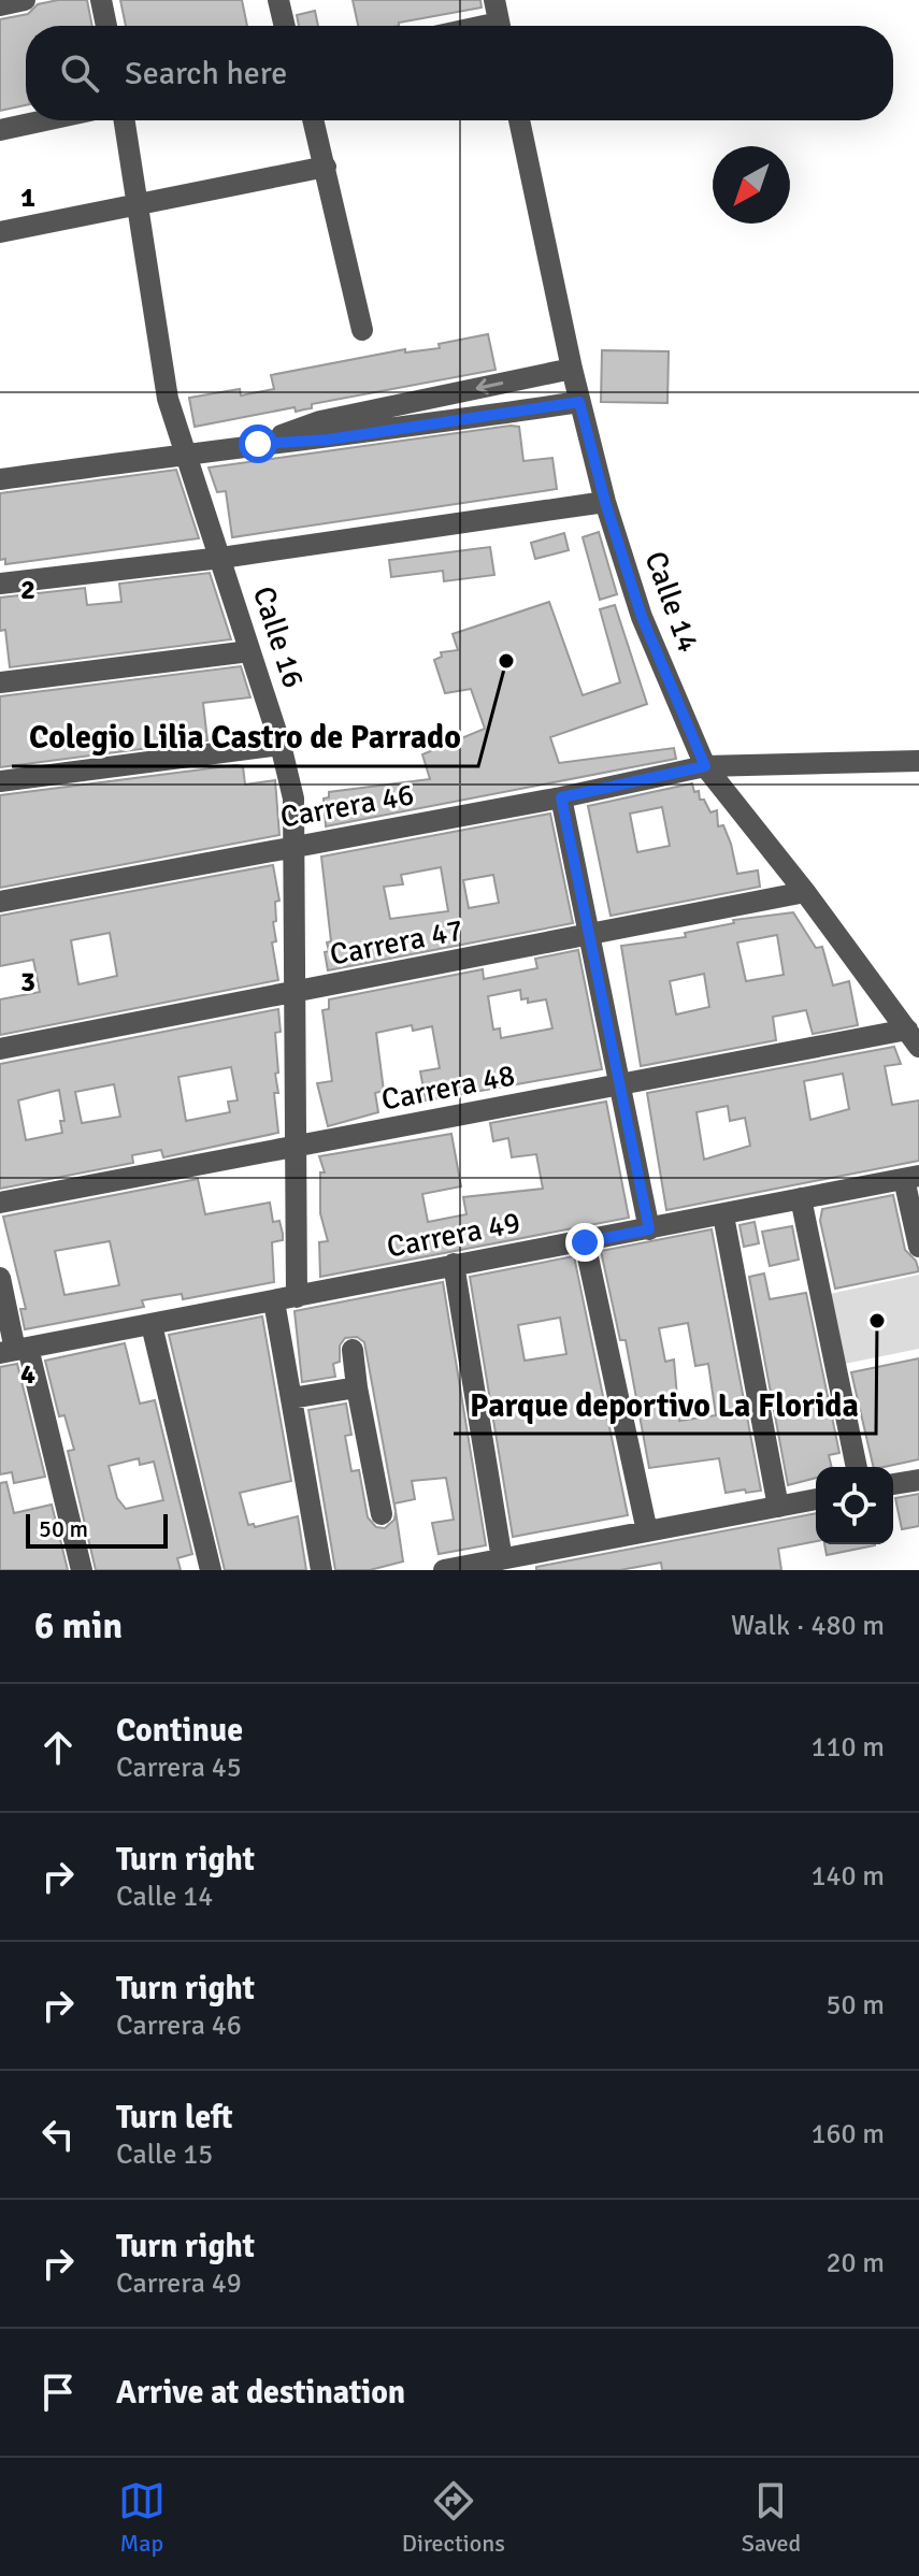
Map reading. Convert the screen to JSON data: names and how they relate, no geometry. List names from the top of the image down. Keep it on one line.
{"streets":{"street":["Calle 14","Calle 16","Carrera 46","Carrera 47","Carrera 48","Carrera 49"]},"crossings":[["Calle 14","Carrera 46"],["Calle 14","Carrera 47"],["Calle 14","Carrera 48"],["Calle 16","Carrera 46"],["Calle 16","Carrera 47"],["Calle 16","Carrera 48"],["Calle 16","Carrera 49"]],"places":["Colegio Lilia Castro de Parrado","Parque deportivo La Florida"],"scale_bar":"50 m","north":"bottom left","page":{"search":"Search here","scale":"50 m","heading":["6 min","Walk · 480 m"],"list":[["Continue","Carrera 45","110 m"],["Turn right","Calle 14","140 m"],["Turn right","Carrera 46","50 m"],["Turn left","Calle 15","160 m"],["Turn right","Carrera 49","20 m"],"Arrive at destination"],"nav":["Map","Directions","Saved"]},"grid":{"rows":["1","2","3","4"]}}
